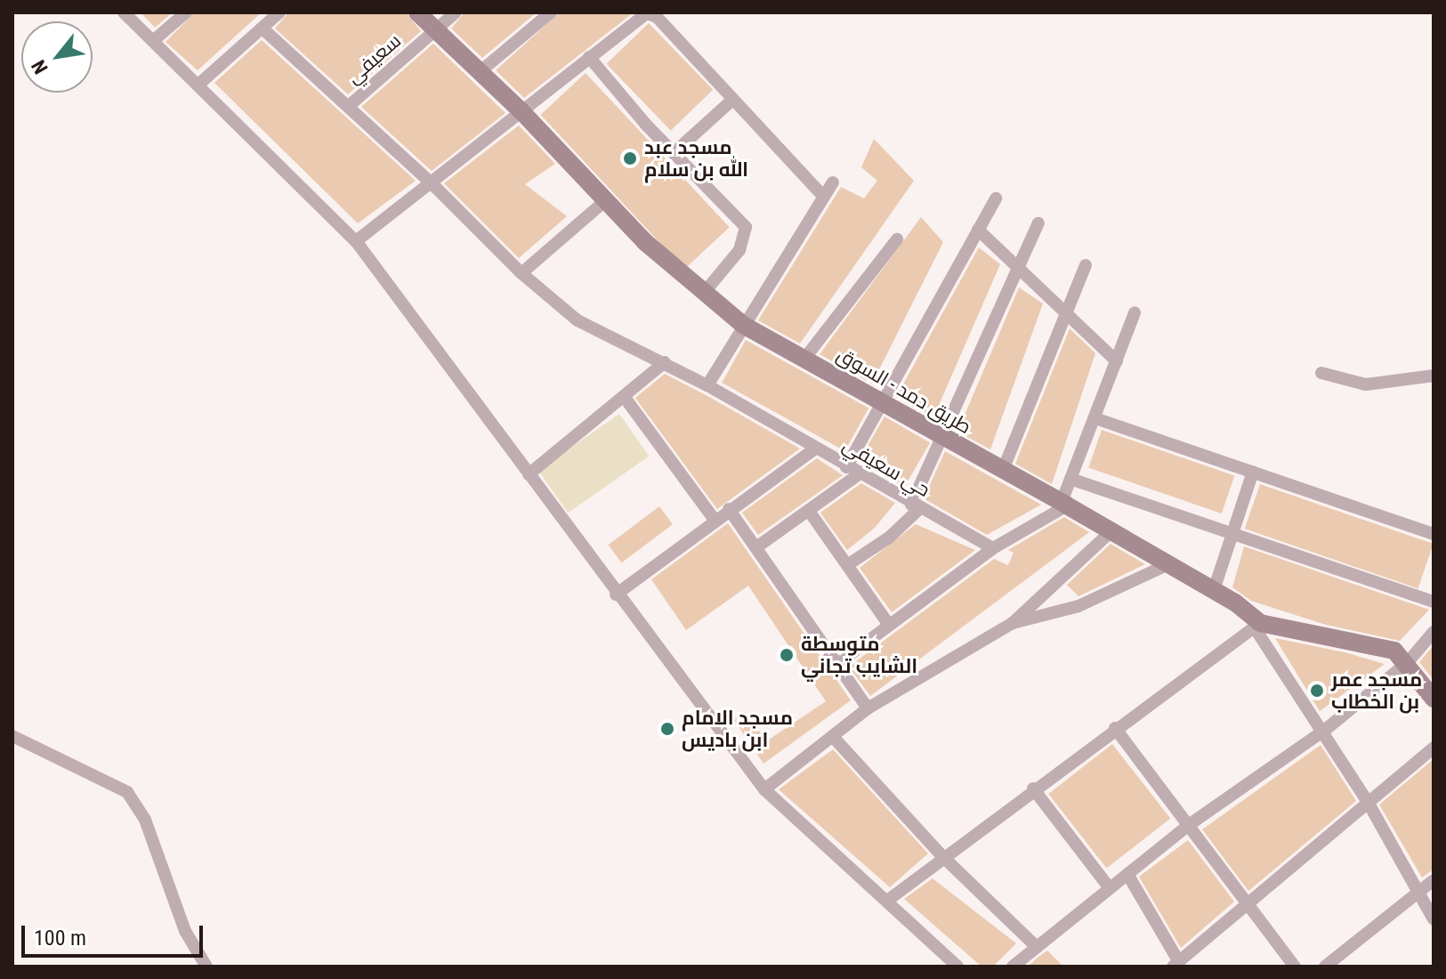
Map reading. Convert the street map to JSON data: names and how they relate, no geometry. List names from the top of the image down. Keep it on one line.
{"streets":{"main road":["طريق دمد - السوق"],"street":["سعيفي","حي سعيفي"]},"crossings":[["سعيفي","طريق دمد - السوق"]],"places":["مسجد عبد الله بن سلام","متوسطة الشايب تجاني","مسجد عمر بن الخطاب","مسجد الامام ابن باديس"],"scale_bar":"100 m","north":"bottom left"}
